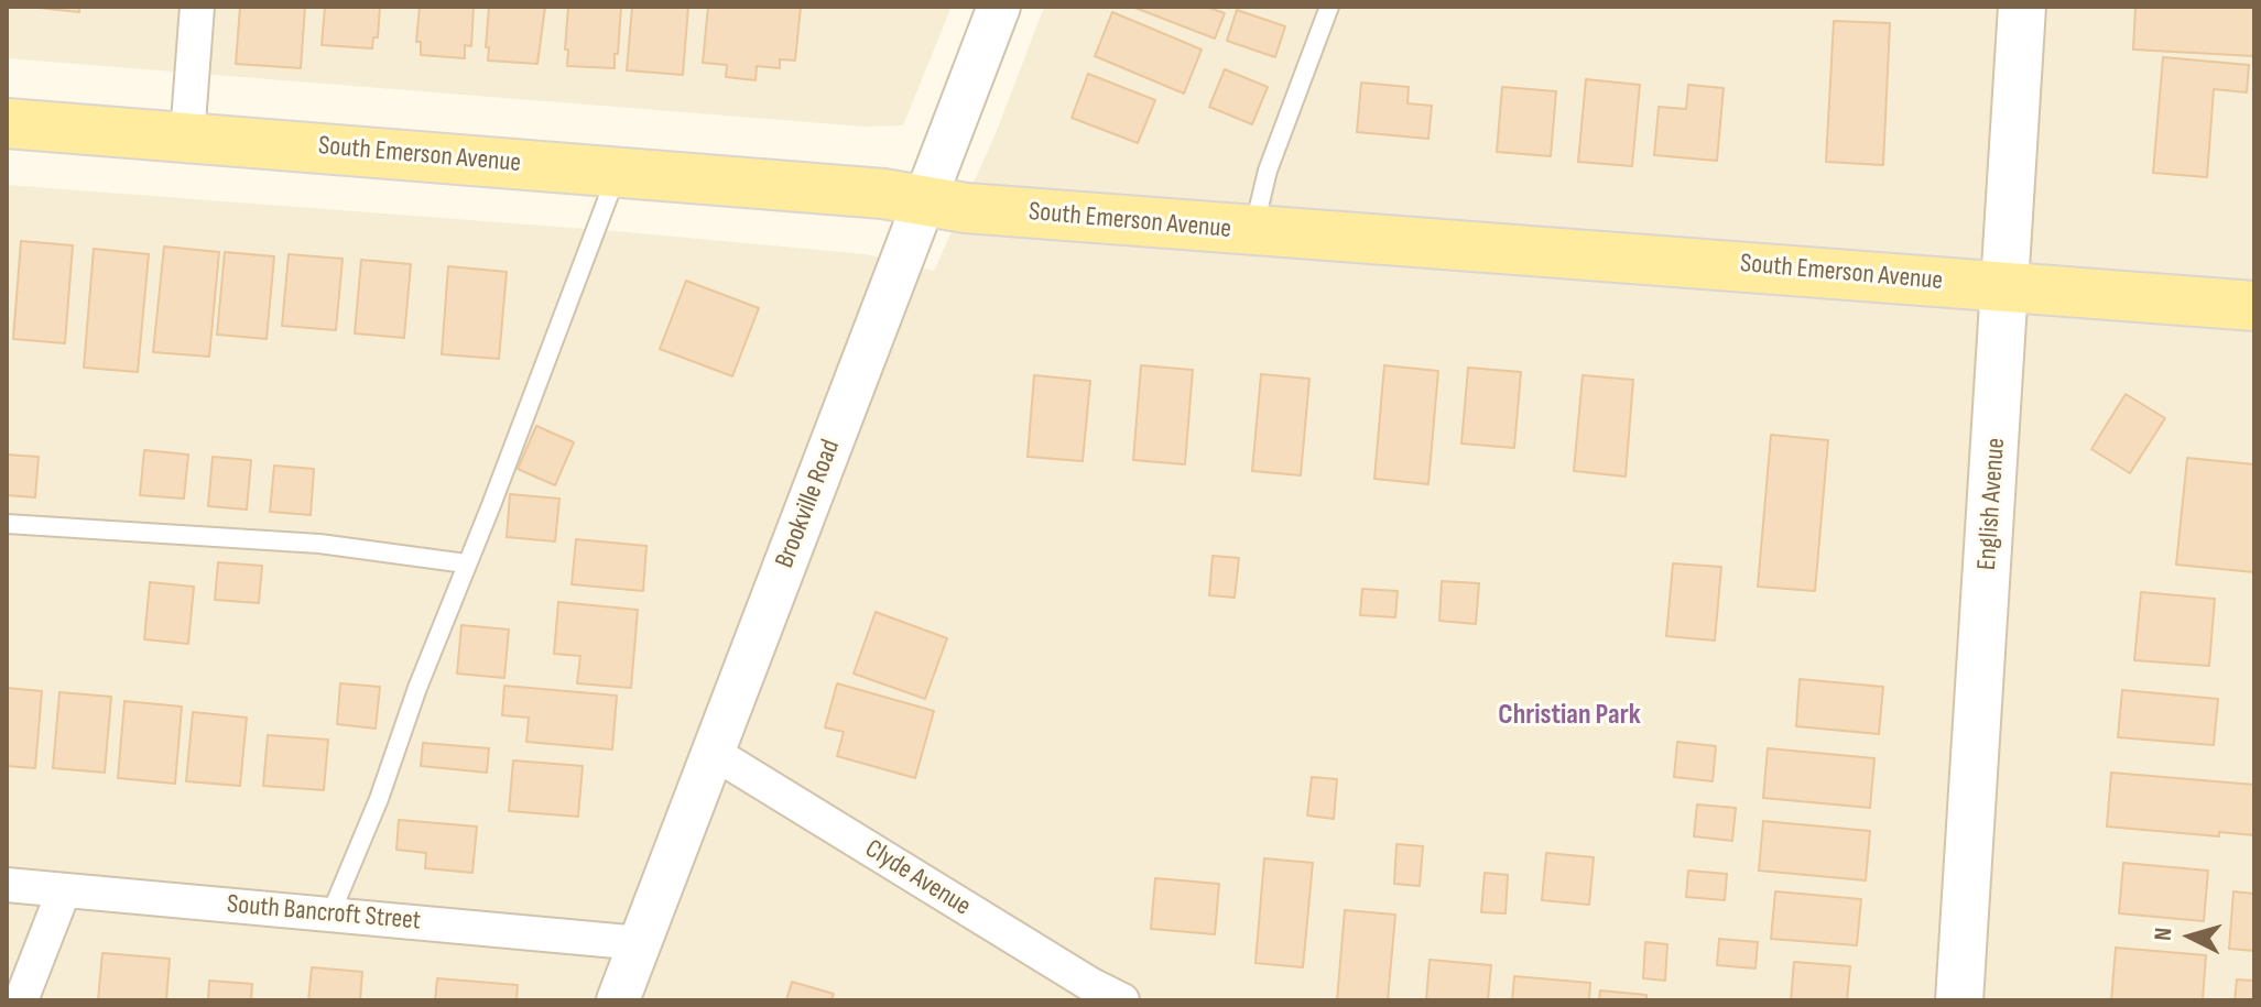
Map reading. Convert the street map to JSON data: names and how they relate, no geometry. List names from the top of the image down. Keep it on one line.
{"streets":{"main road":["South Emerson Avenue","English Avenue"],"street":["Brookville Road","Clyde Avenue","South Bancroft Street"]},"crossings":[["South Emerson Avenue","Brookville Road"],["South Emerson Avenue","English Avenue"],["Brookville Road","Clyde Avenue"],["Brookville Road","South Bancroft Street"]],"districts":["Christian Park"],"north":"left"}
